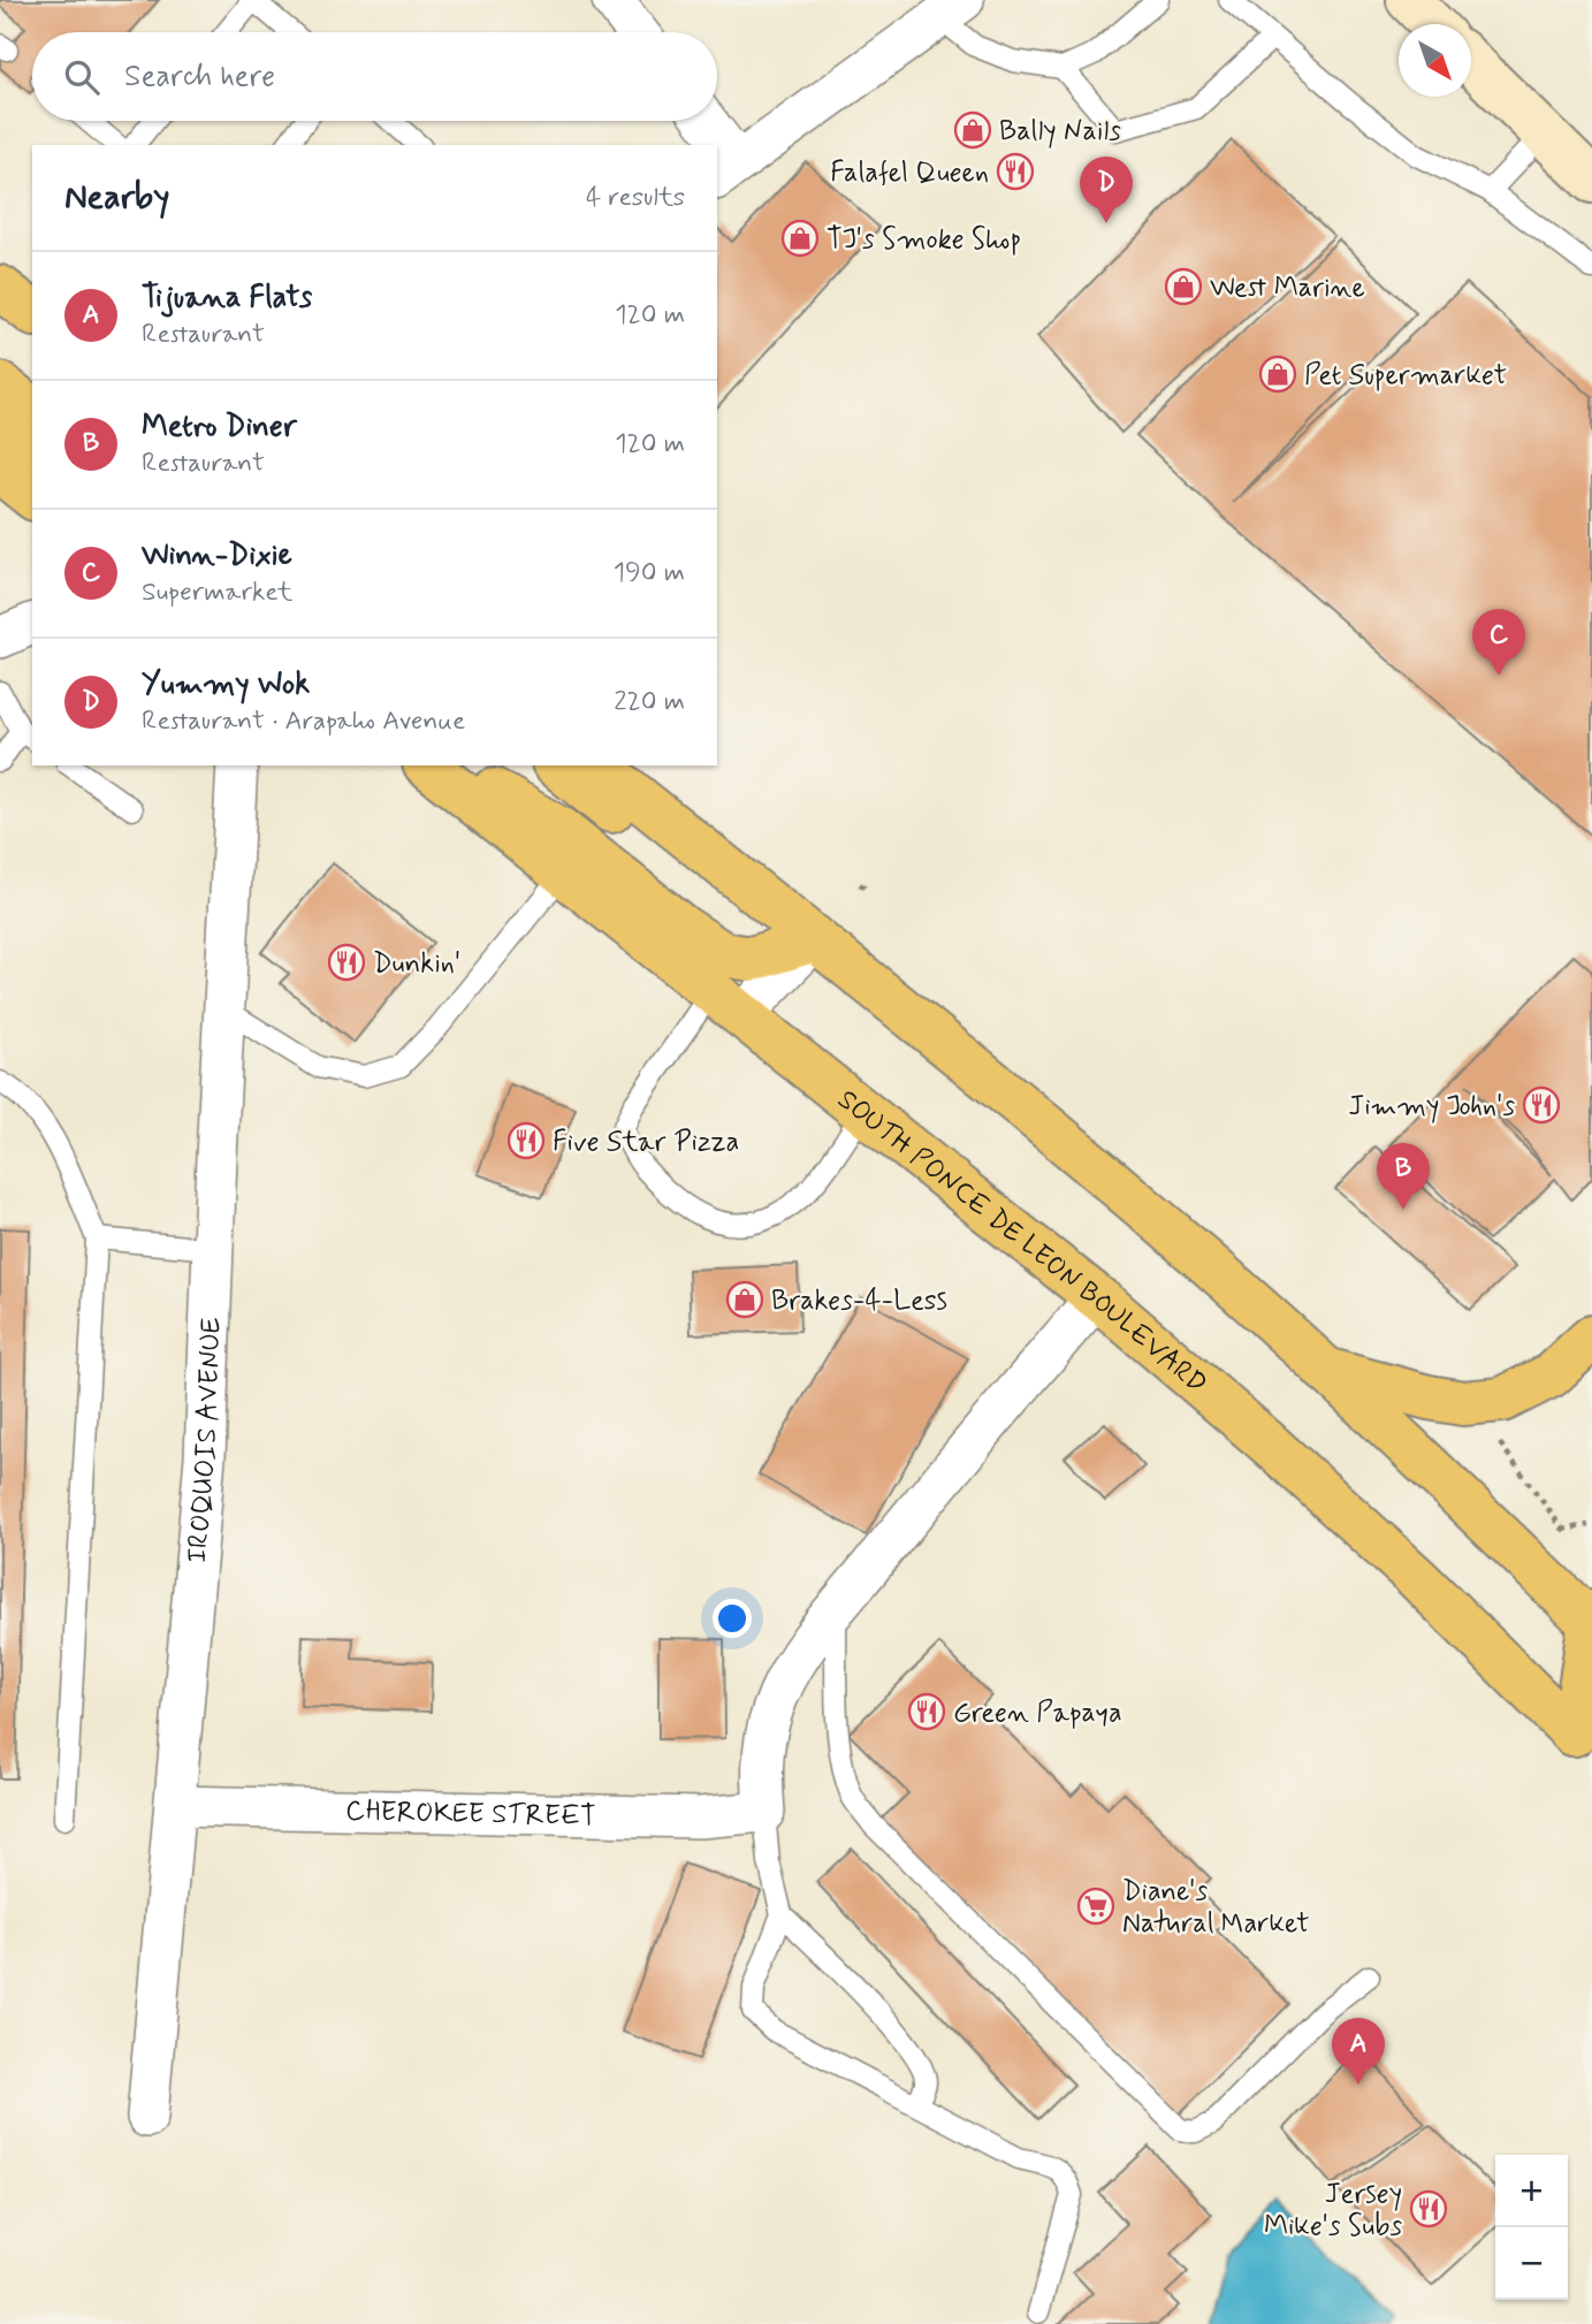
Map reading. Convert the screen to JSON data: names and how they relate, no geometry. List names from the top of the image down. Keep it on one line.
{"streets":{"main road":["SOUTH PONCE DE LEON BOULEVARD"],"street":["IROQUOIS AVENUE","CHEROKEE STREET"]},"crossings":[["IROQUOIS AVENUE","CHEROKEE STREET"]],"places":{"shop":["Bally Nails","TJ's Smoke Shop","West Marine","Pet Supermarket","Brakes-4-Less"],"restaurant":["Falafel Queen","Dunkin'","Jimmy John's","Five Star Pizza","Green Papaya","Jersey Mike's Subs"],"supermarket":["Diane's Natural Market"]},"north":"bottom right","page":{"search":"Search here","heading":["Nearby","4 results"],"pins":["D","C","B","A"],"list":[{"mark":"A","name":"Tijuana Flats","note":"Restaurant","value":"120 m"},{"mark":"B","name":"Metro Diner","note":"Restaurant","value":"120 m"},{"mark":"C","name":"Winn-Dixie","note":"Supermarket","value":"190 m"},{"mark":"D","name":"Yummy Wok","note":"Restaurant · Arapaho Avenue","value":"220 m"}],"map_buttons":["+","−"]}}
